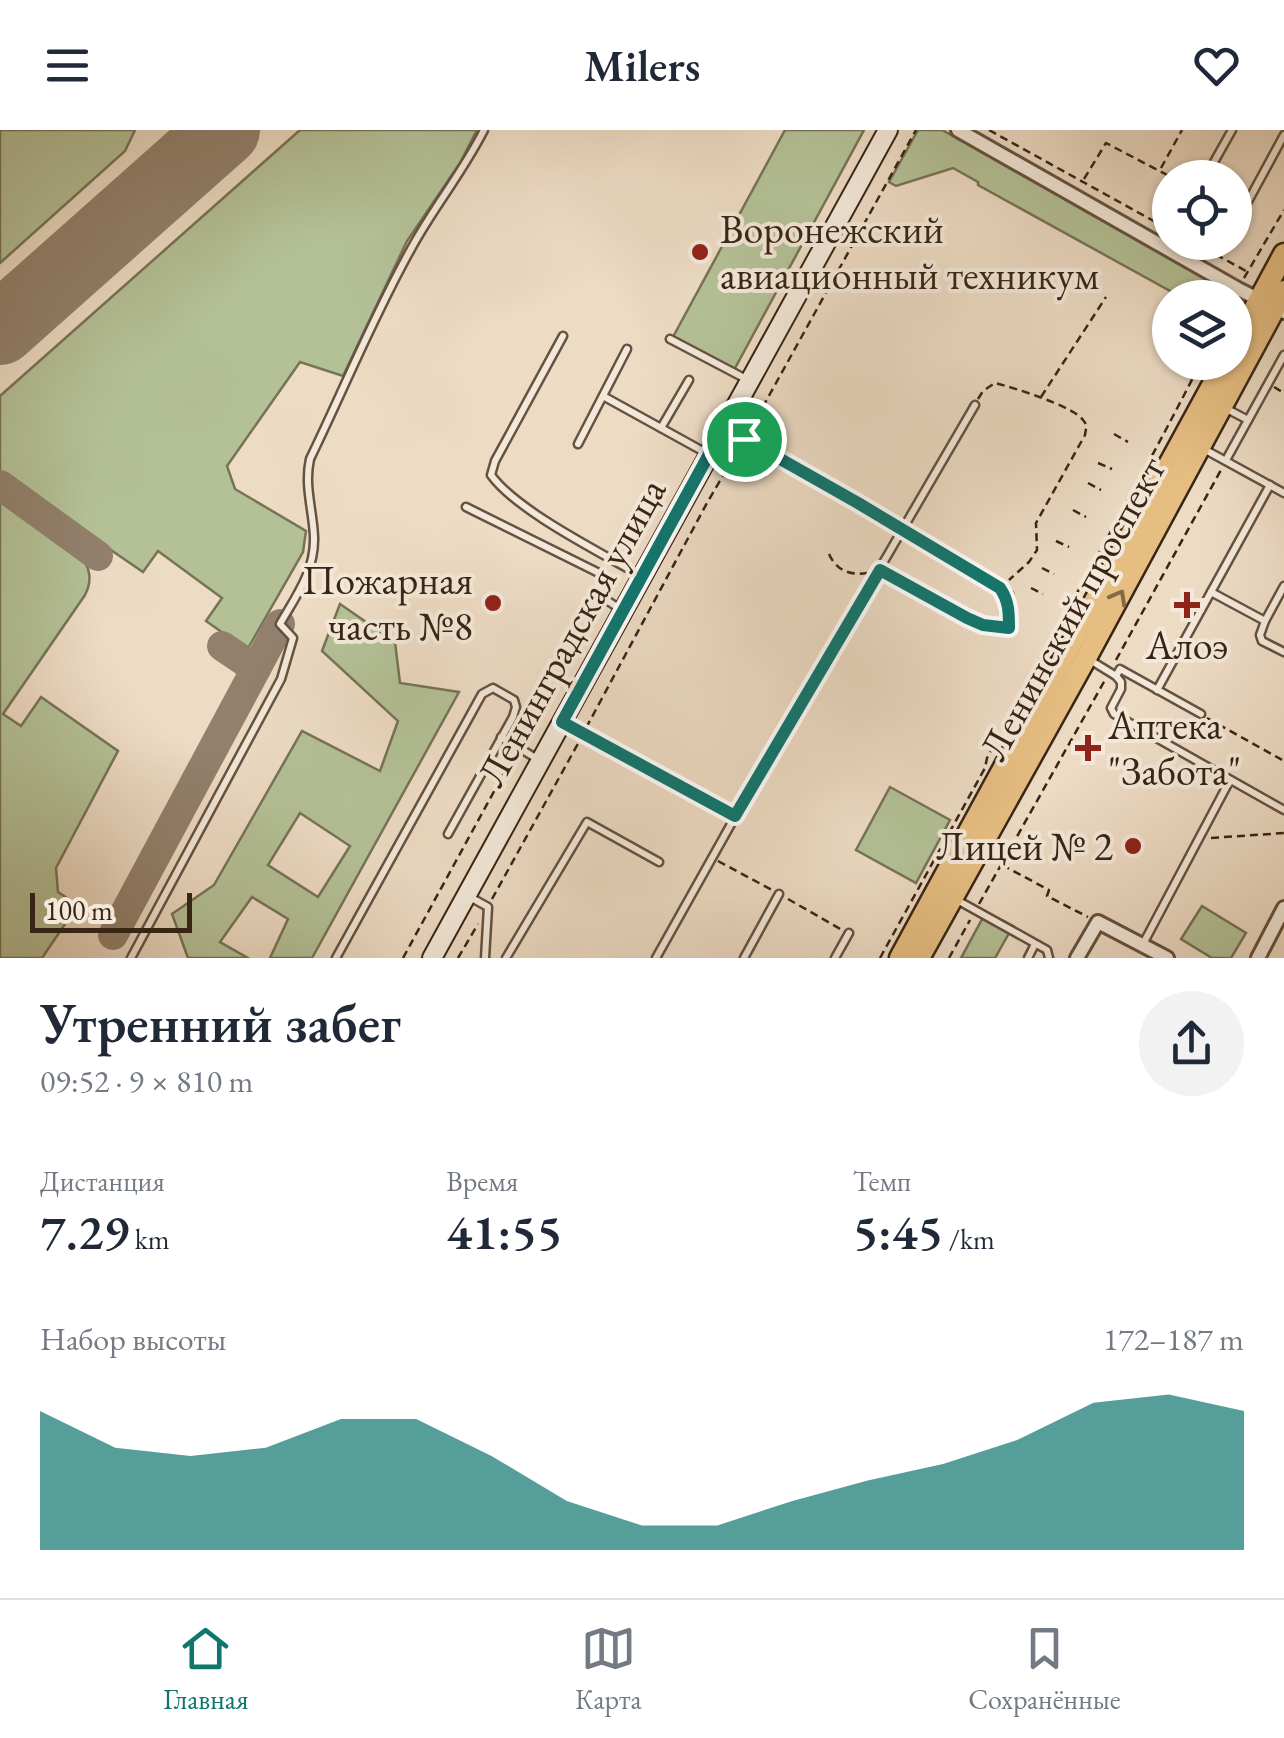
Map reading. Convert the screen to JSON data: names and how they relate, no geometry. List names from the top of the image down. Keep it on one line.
{"streets":{"main road":["Ленинский проспект","Ленинградская улица"]},"places":{"other":["Воронежский авиационный техникум","Пожарная часть №8","Лицей № 2"],"health":["Алоэ","Аптека \"Забота\""]},"scale_bar":"100 m","page":{"header":"Milers","scale":"100 m","heading":["Утренний забег","09:52 · 9 × 810 m"],"stats":[["Дистанция","7.29 km"],["Время","41:55"],["Темп","5:45 /km"]],"chart":["Набор высоты","172–187 m"],"tabs":["Главная","Карта","Сохранённые"]}}
